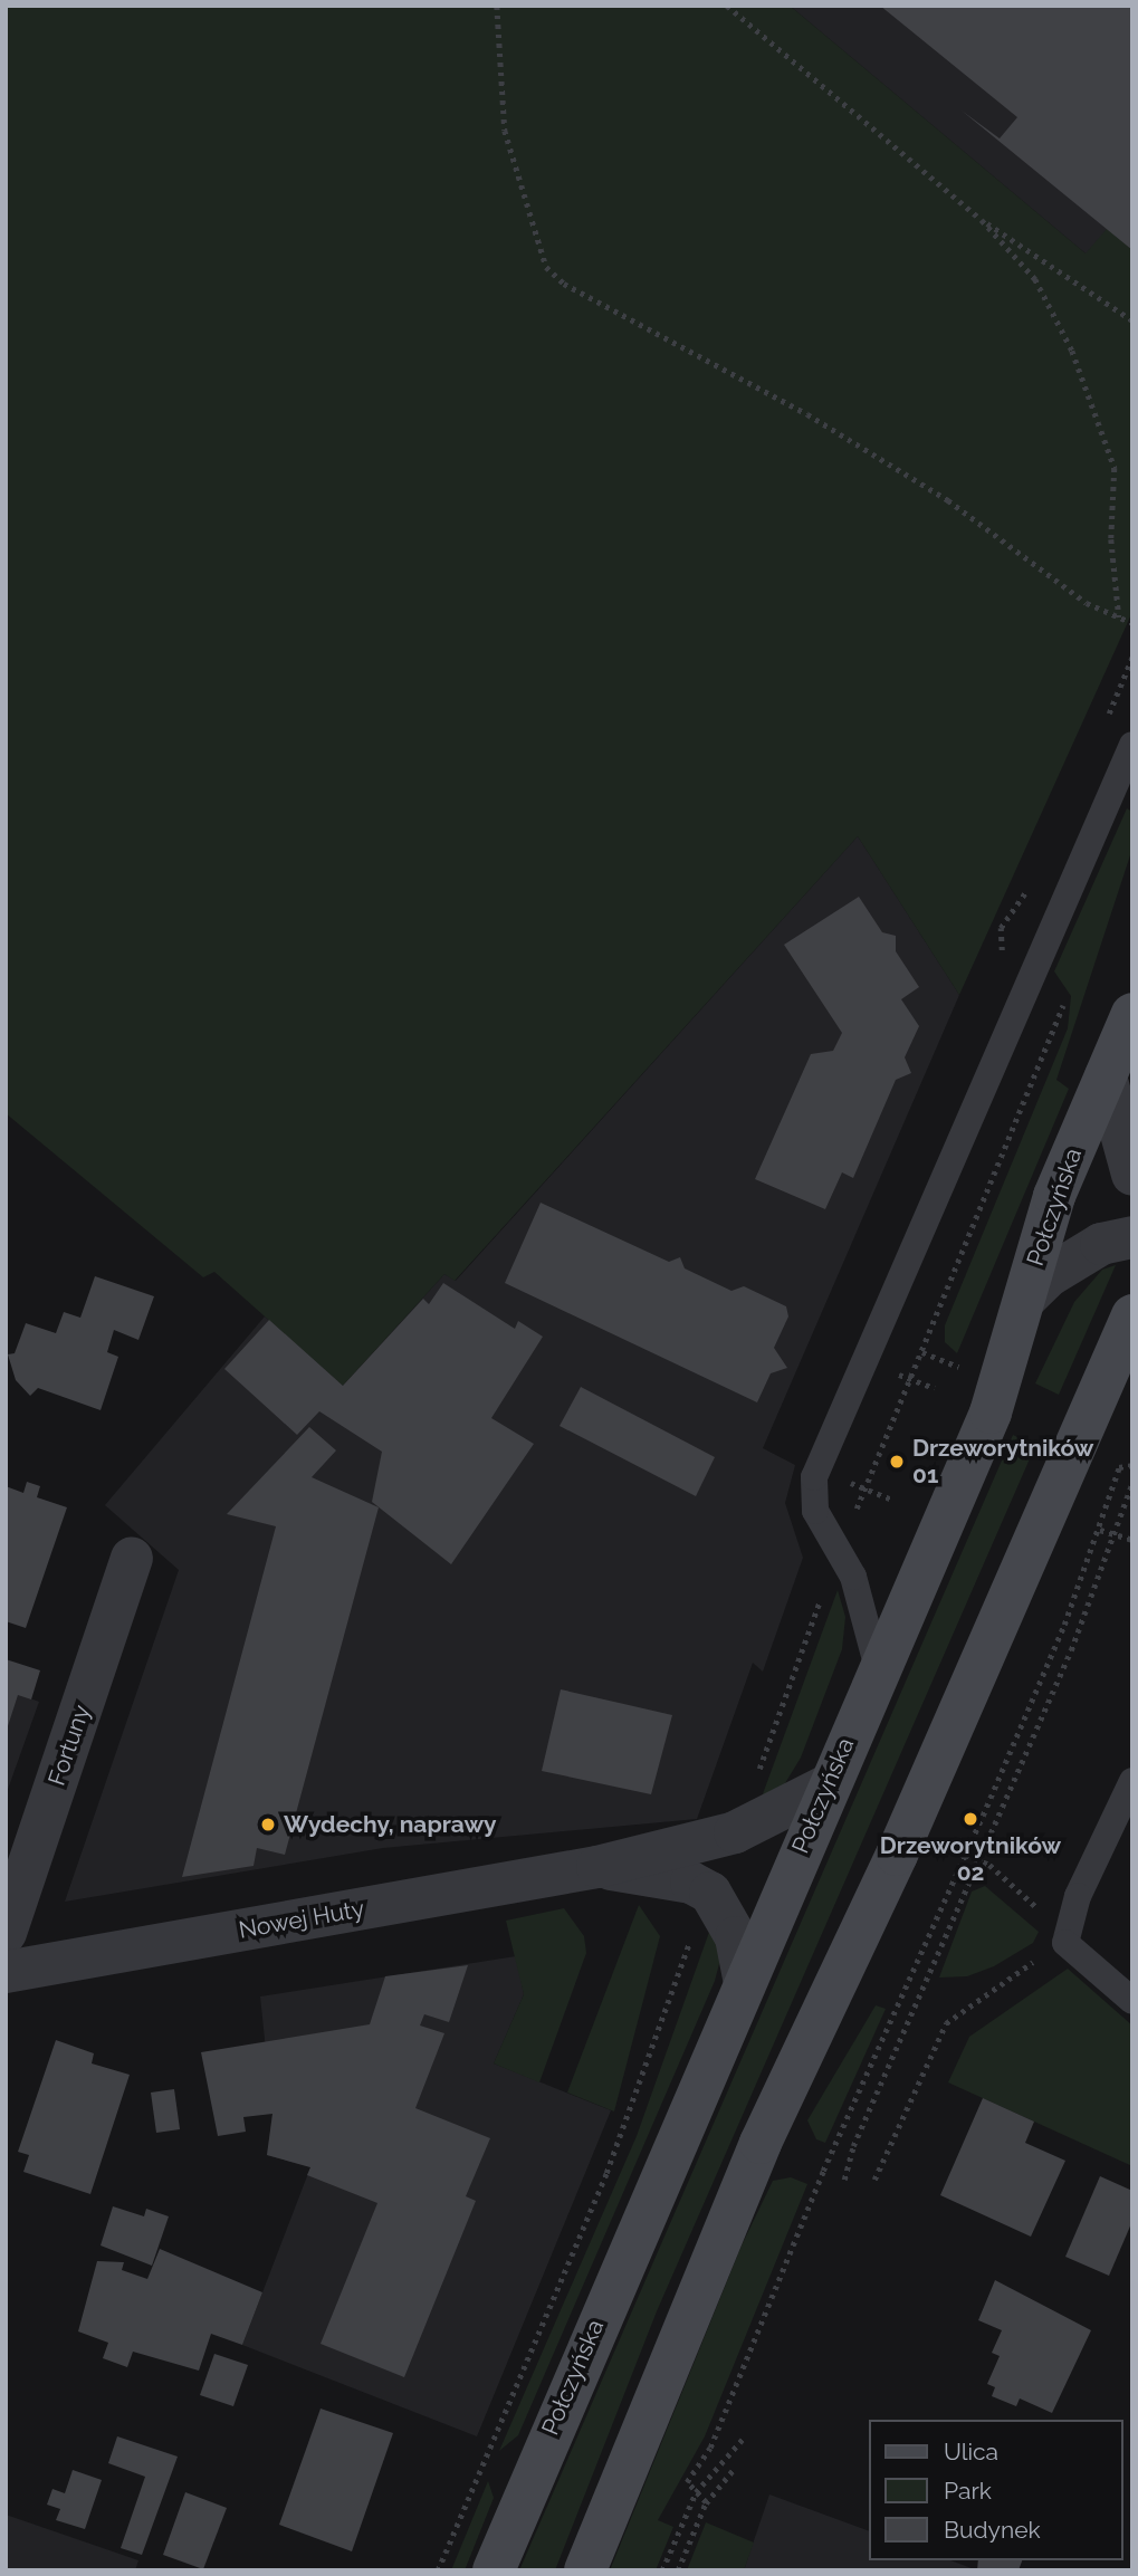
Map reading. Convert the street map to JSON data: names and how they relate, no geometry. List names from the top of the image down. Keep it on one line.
{"streets":{"main road":["Połczyńska"],"street":["Fortuny","Nowej Huty"]},"crossings":[["Połczyńska","Nowej Huty"]],"places":["Drzeworytników 01","Drzeworytników 02","Wydechy, naprawy"],"legend":["Ulica","Park","Budynek"]}
